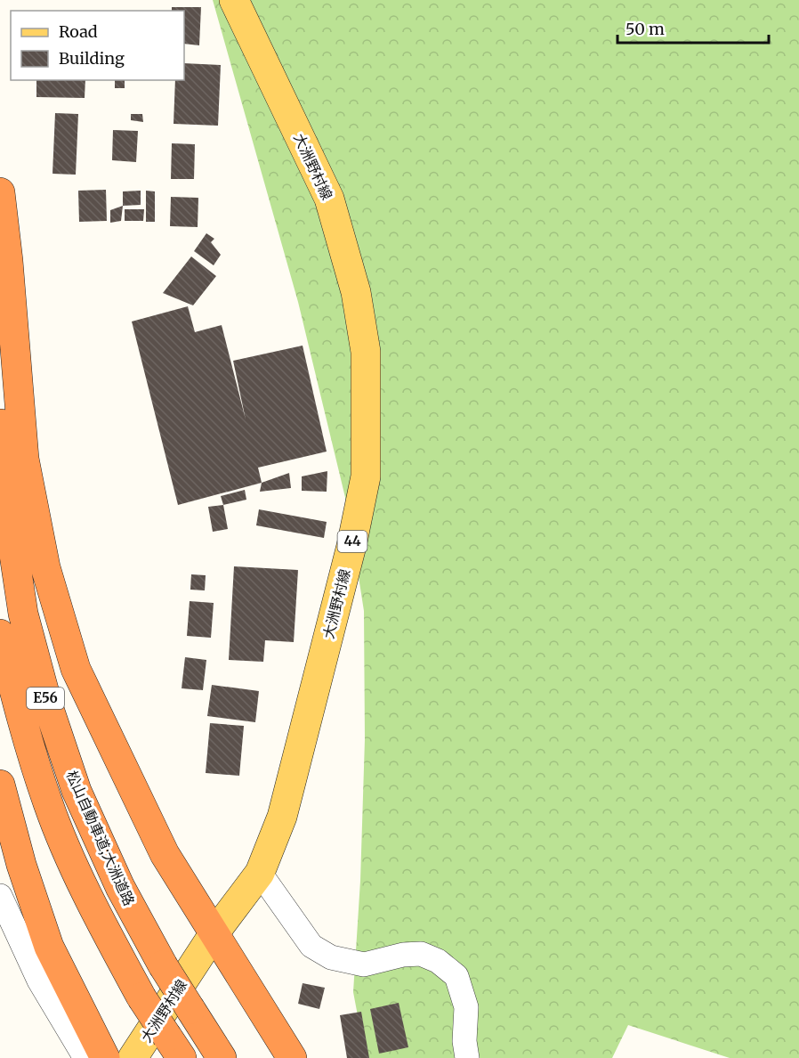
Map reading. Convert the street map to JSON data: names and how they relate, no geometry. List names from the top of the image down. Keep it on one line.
{"streets":{"highway":["E56","松山自動車道;大洲道路"],"main road":["大洲野村線","44"]},"legend":["Road","Building"],"scale_bar":"50 m"}
